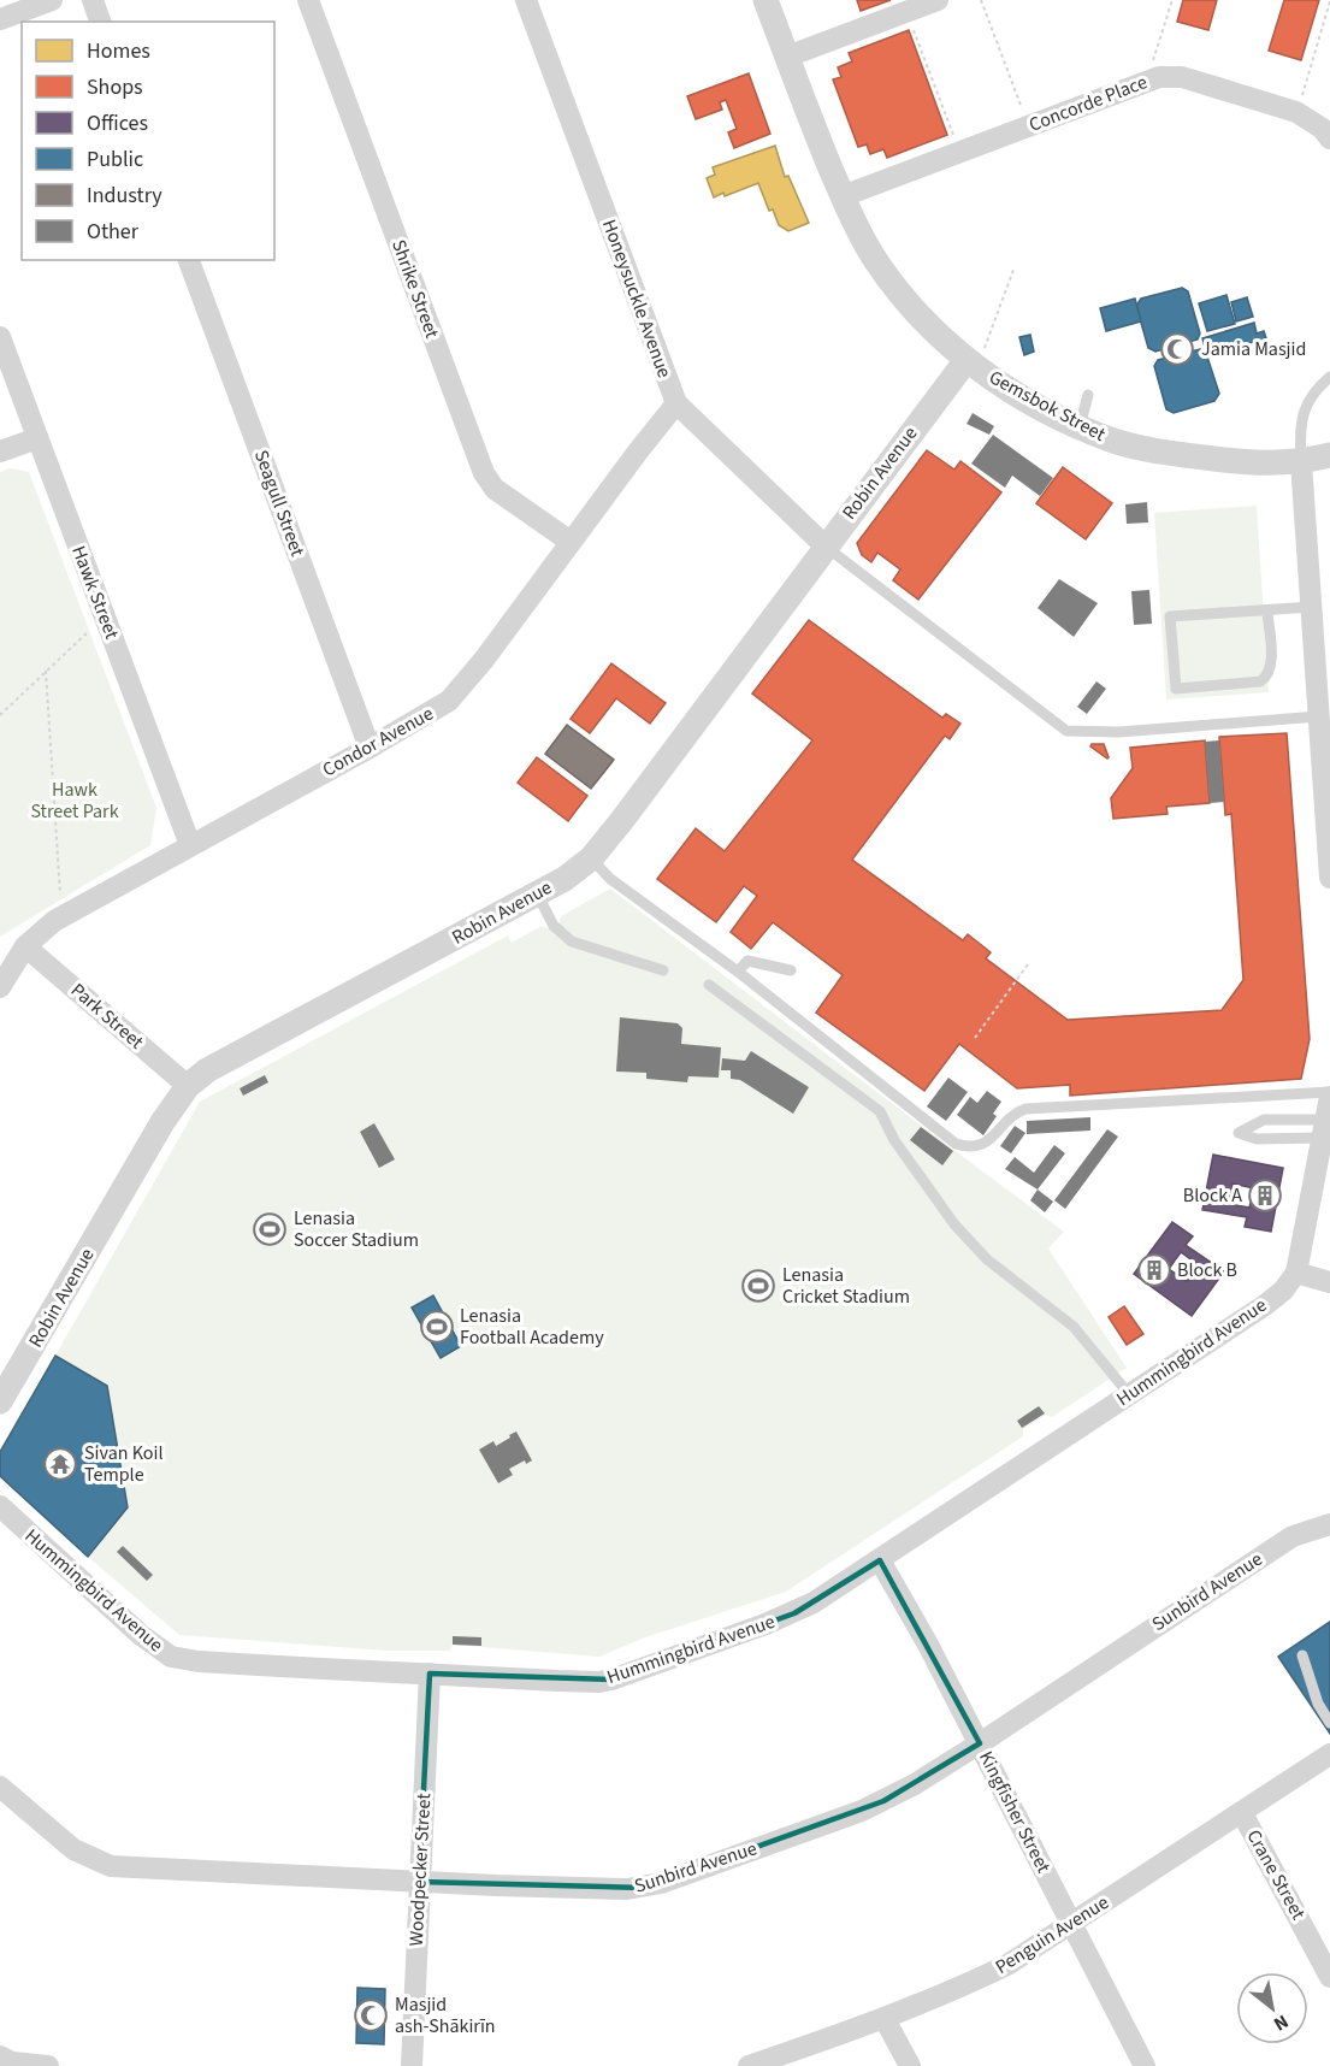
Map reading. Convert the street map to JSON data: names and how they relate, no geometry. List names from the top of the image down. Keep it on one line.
{"streets":{"street":["Concorde Place","Shrike Street","Honeysuckle Avenue","Gemsbok Street","Robin Avenue","Seagull Street","Hawk Street","Condor Avenue","Park Street","Hummingbird Avenue","Sunbird Avenue","Kingfisher Street","Woodpecker Street","Crane Street","Penguin Avenue"]},"crossings":[["Concorde Place","Gemsbok Street"],["Shrike Street","Condor Avenue"],["Honeysuckle Avenue","Robin Avenue"],["Honeysuckle Avenue","Condor Avenue"],["Gemsbok Street","Robin Avenue"],["Robin Avenue","Park Street"],["Seagull Street","Condor Avenue"],["Hawk Street","Condor Avenue"],["Condor Avenue","Park Street"],["Hummingbird Avenue","Kingfisher Street"],["Hummingbird Avenue","Woodpecker Street"],["Sunbird Avenue","Kingfisher Street"],["Sunbird Avenue","Woodpecker Street"],["Kingfisher Street","Penguin Avenue"],["Crane Street","Penguin Avenue"]],"parks":["Hawk Street Park"],"places":{"mosque":["Jamia Masjid","Masjid ash-Shākirīn"],"building":["Block A","Block B"],"sports":["Lenasia Soccer Stadium","Lenasia Cricket Stadium","Lenasia Football Academy"],"temple":["Sivan Koil Temple"]},"legend":["Homes","Shops","Offices","Public","Industry","Other"],"north":"bottom right"}
